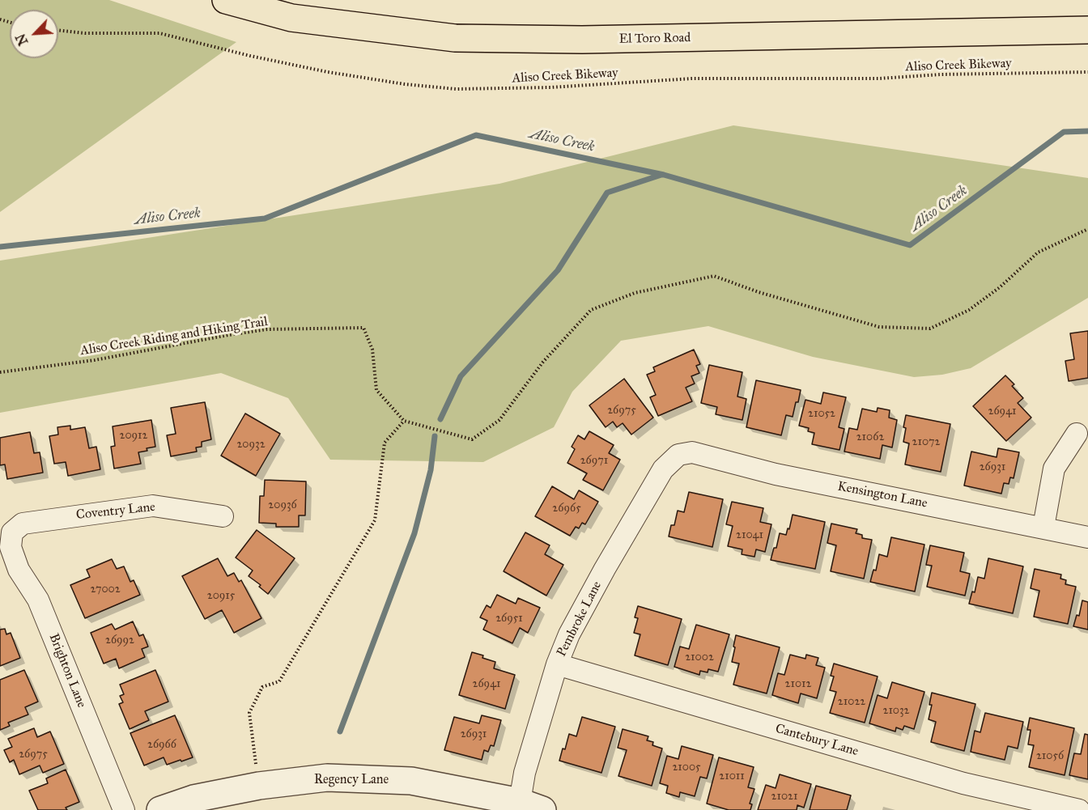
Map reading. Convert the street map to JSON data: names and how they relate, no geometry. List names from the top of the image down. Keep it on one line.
{"streets":{"main road":["El Toro Road"],"street":["Kensington Lane","Coventry Lane","Pembroke Lane","Brighton Lane","Cantebury Lane","Regency Lane"],"path":["Aliso Creek Bikeway","Aliso Creek Riding and Hiking Trail"]},"crossings":[["Kensington Lane","Pembroke Lane"],["Coventry Lane","Brighton Lane"],["Pembroke Lane","Cantebury Lane"],["Pembroke Lane","Regency Lane"]],"water":["Aliso Creek"],"house_numbers":["26975","26941","21052","20912","21062","21072","20932","26971","26931","20936","26965","21041","27002","20915","26951","26992","21002","26941","21012","21022","21032","26931","26966","26975","21056","21005","21011","21021"],"north":"bottom left"}
